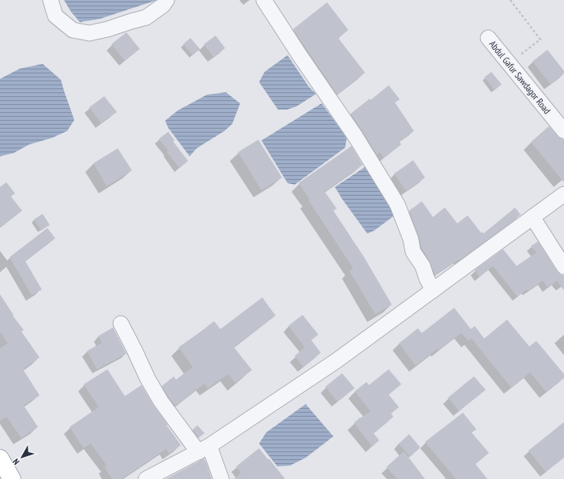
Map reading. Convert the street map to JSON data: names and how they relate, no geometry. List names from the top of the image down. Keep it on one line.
{"streets":{"street":["Abdul Gafur Sawdagor Road"]},"north":"bottom left"}
